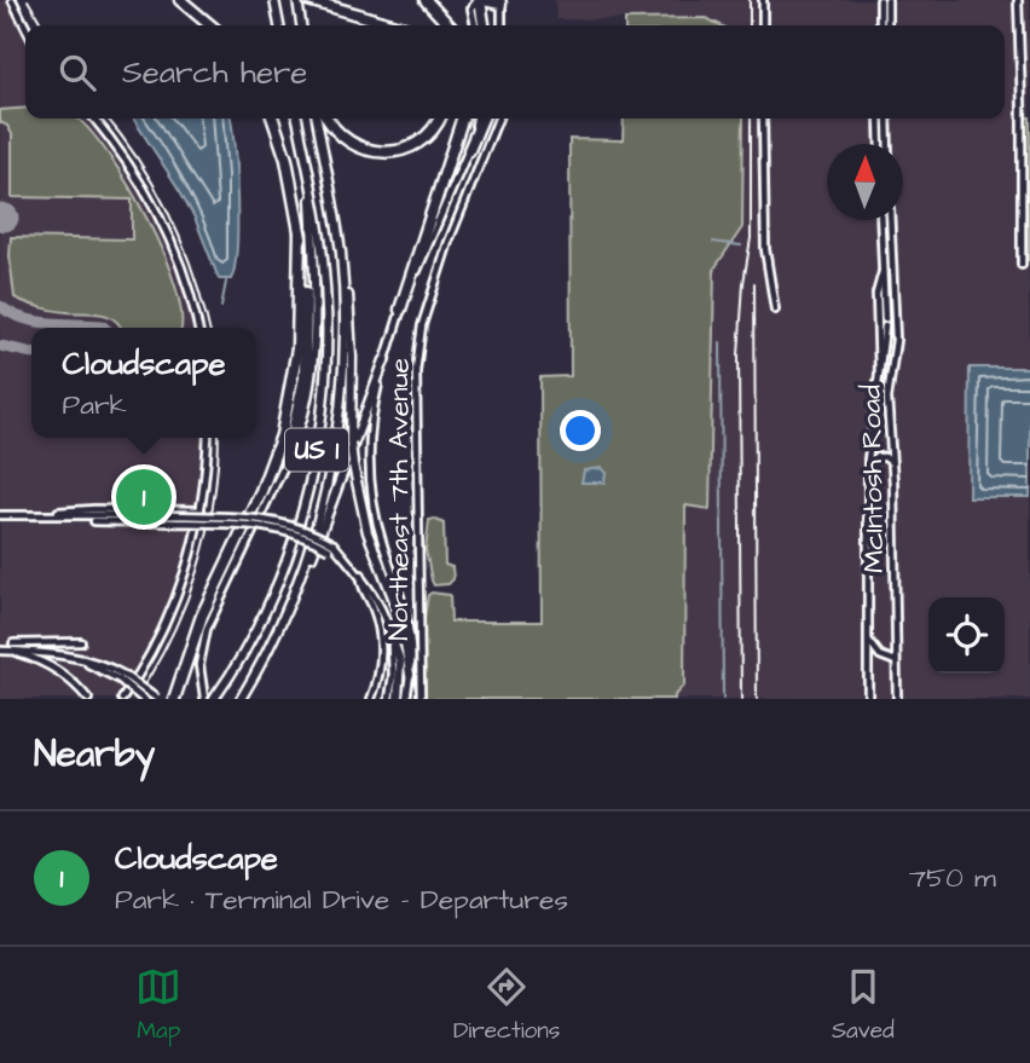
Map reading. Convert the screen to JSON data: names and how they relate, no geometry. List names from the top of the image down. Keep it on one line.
{"streets":{"main road":["US 1"],"street":["McIntosh Road","Northeast 7th Avenue"]},"north":"top","page":{"search":"Search here","popup":["Cloudscape","Park"],"pins":"1","heading":"Nearby","list":[{"mark":"1","name":"Cloudscape","note":"Park · Terminal Drive - Departures","value":"750 m"}],"nav":["Map","Directions","Saved"]}}
